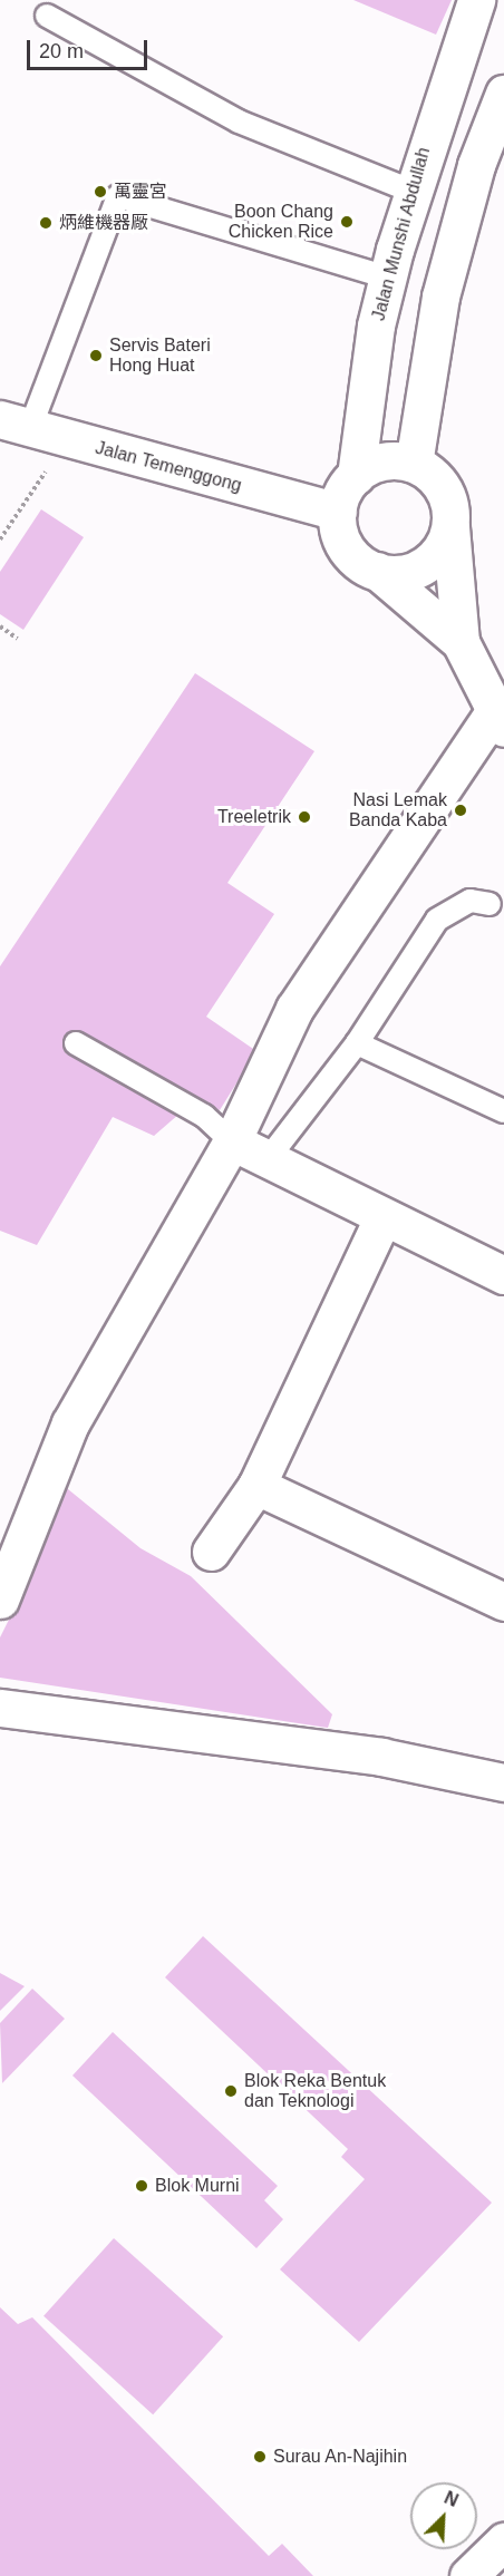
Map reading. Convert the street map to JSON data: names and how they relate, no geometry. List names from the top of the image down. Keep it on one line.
{"streets":{"street":["Jalan Munshi Abdullah","Jalan Temenggong"]},"crossings":[["Jalan Munshi Abdullah","Jalan Temenggong"]],"places":["萬靈宮","Boon Chang Chicken Rice","炳維機器厰","Servis Bateri Hong Huat","Nasi Lemak Banda Kaba","Treeletrik","Blok Reka Bentuk dan Teknologi","Blok Murni","Surau An-Najihin"],"scale_bar":"20 m","north":"top right"}
